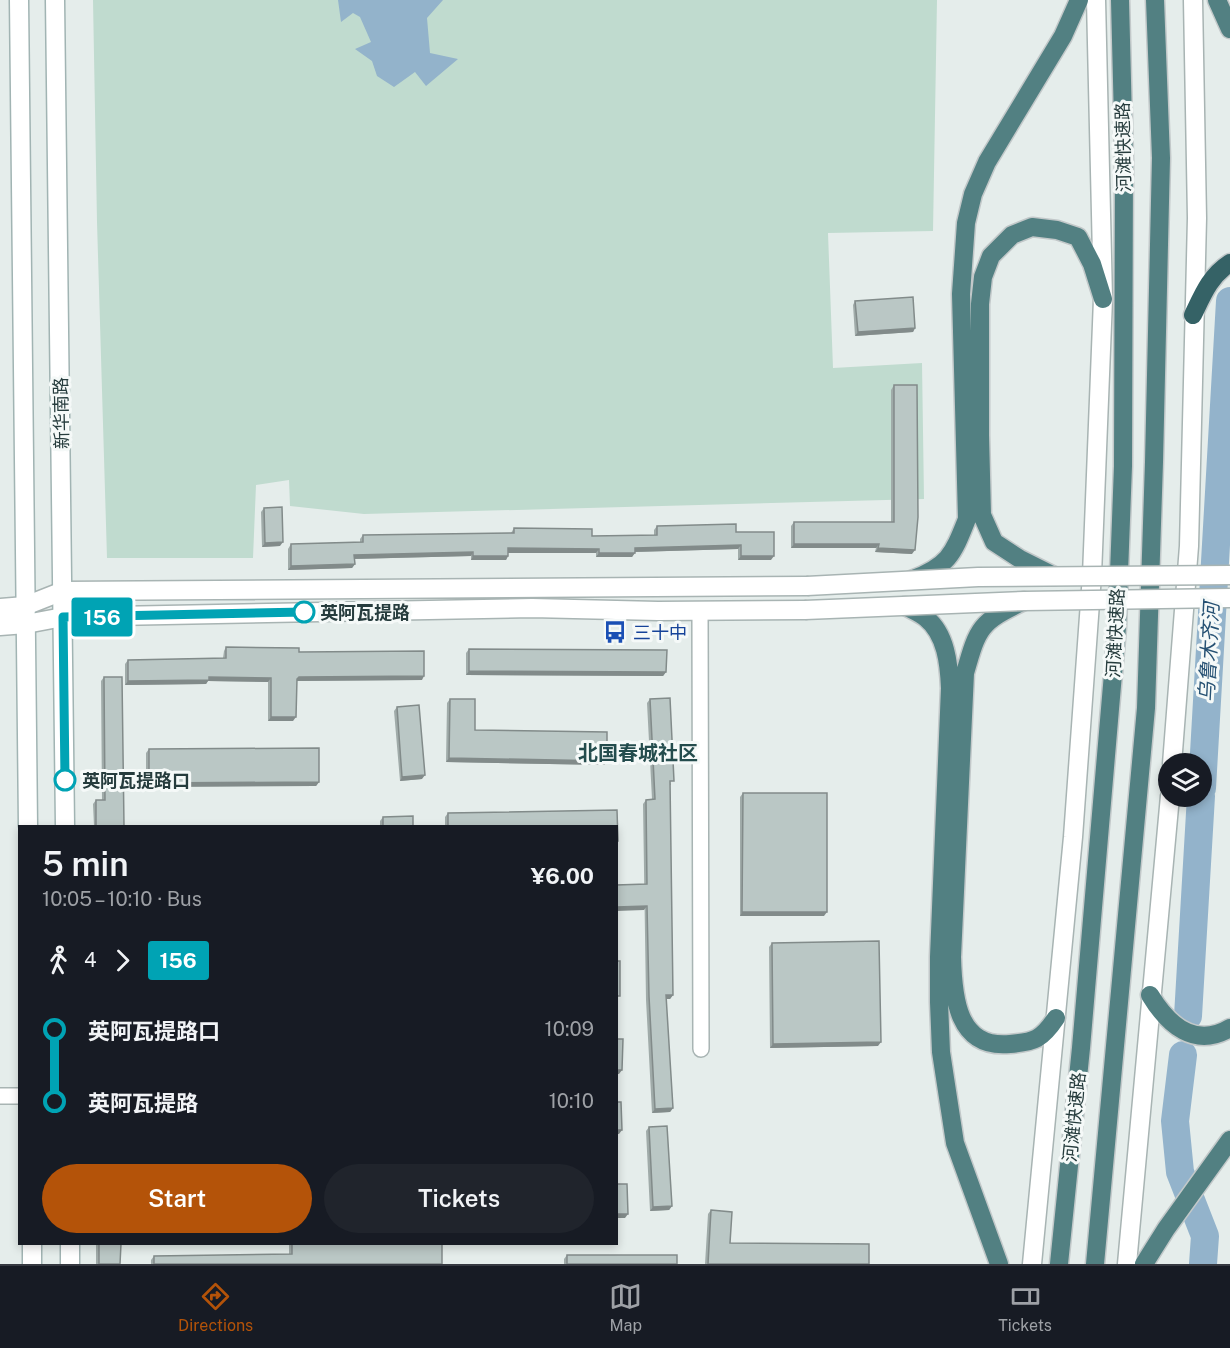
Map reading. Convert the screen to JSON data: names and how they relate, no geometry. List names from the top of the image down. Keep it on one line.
{"streets":{"highway":["河滩快速路"],"street":["新华南路"]},"districts":["北国春城社区"],"water":["乌鲁木齐河"],"places":{"other":["英阿瓦提路","英阿瓦提路口"],"bus stop":["三十中"]},"lines":["bus line 156"],"page":{"on_map":"156","heading":["5 min","10:05 – 10:10 · Bus","¥6.00"],"legs":["4","156"],"list":[{"name":"英阿瓦提路口","value":"10:09"},{"name":"英阿瓦提路","value":"10:10"}],"buttons":["Start","Tickets"],"tabs":["Directions","Map","Tickets"]}}
